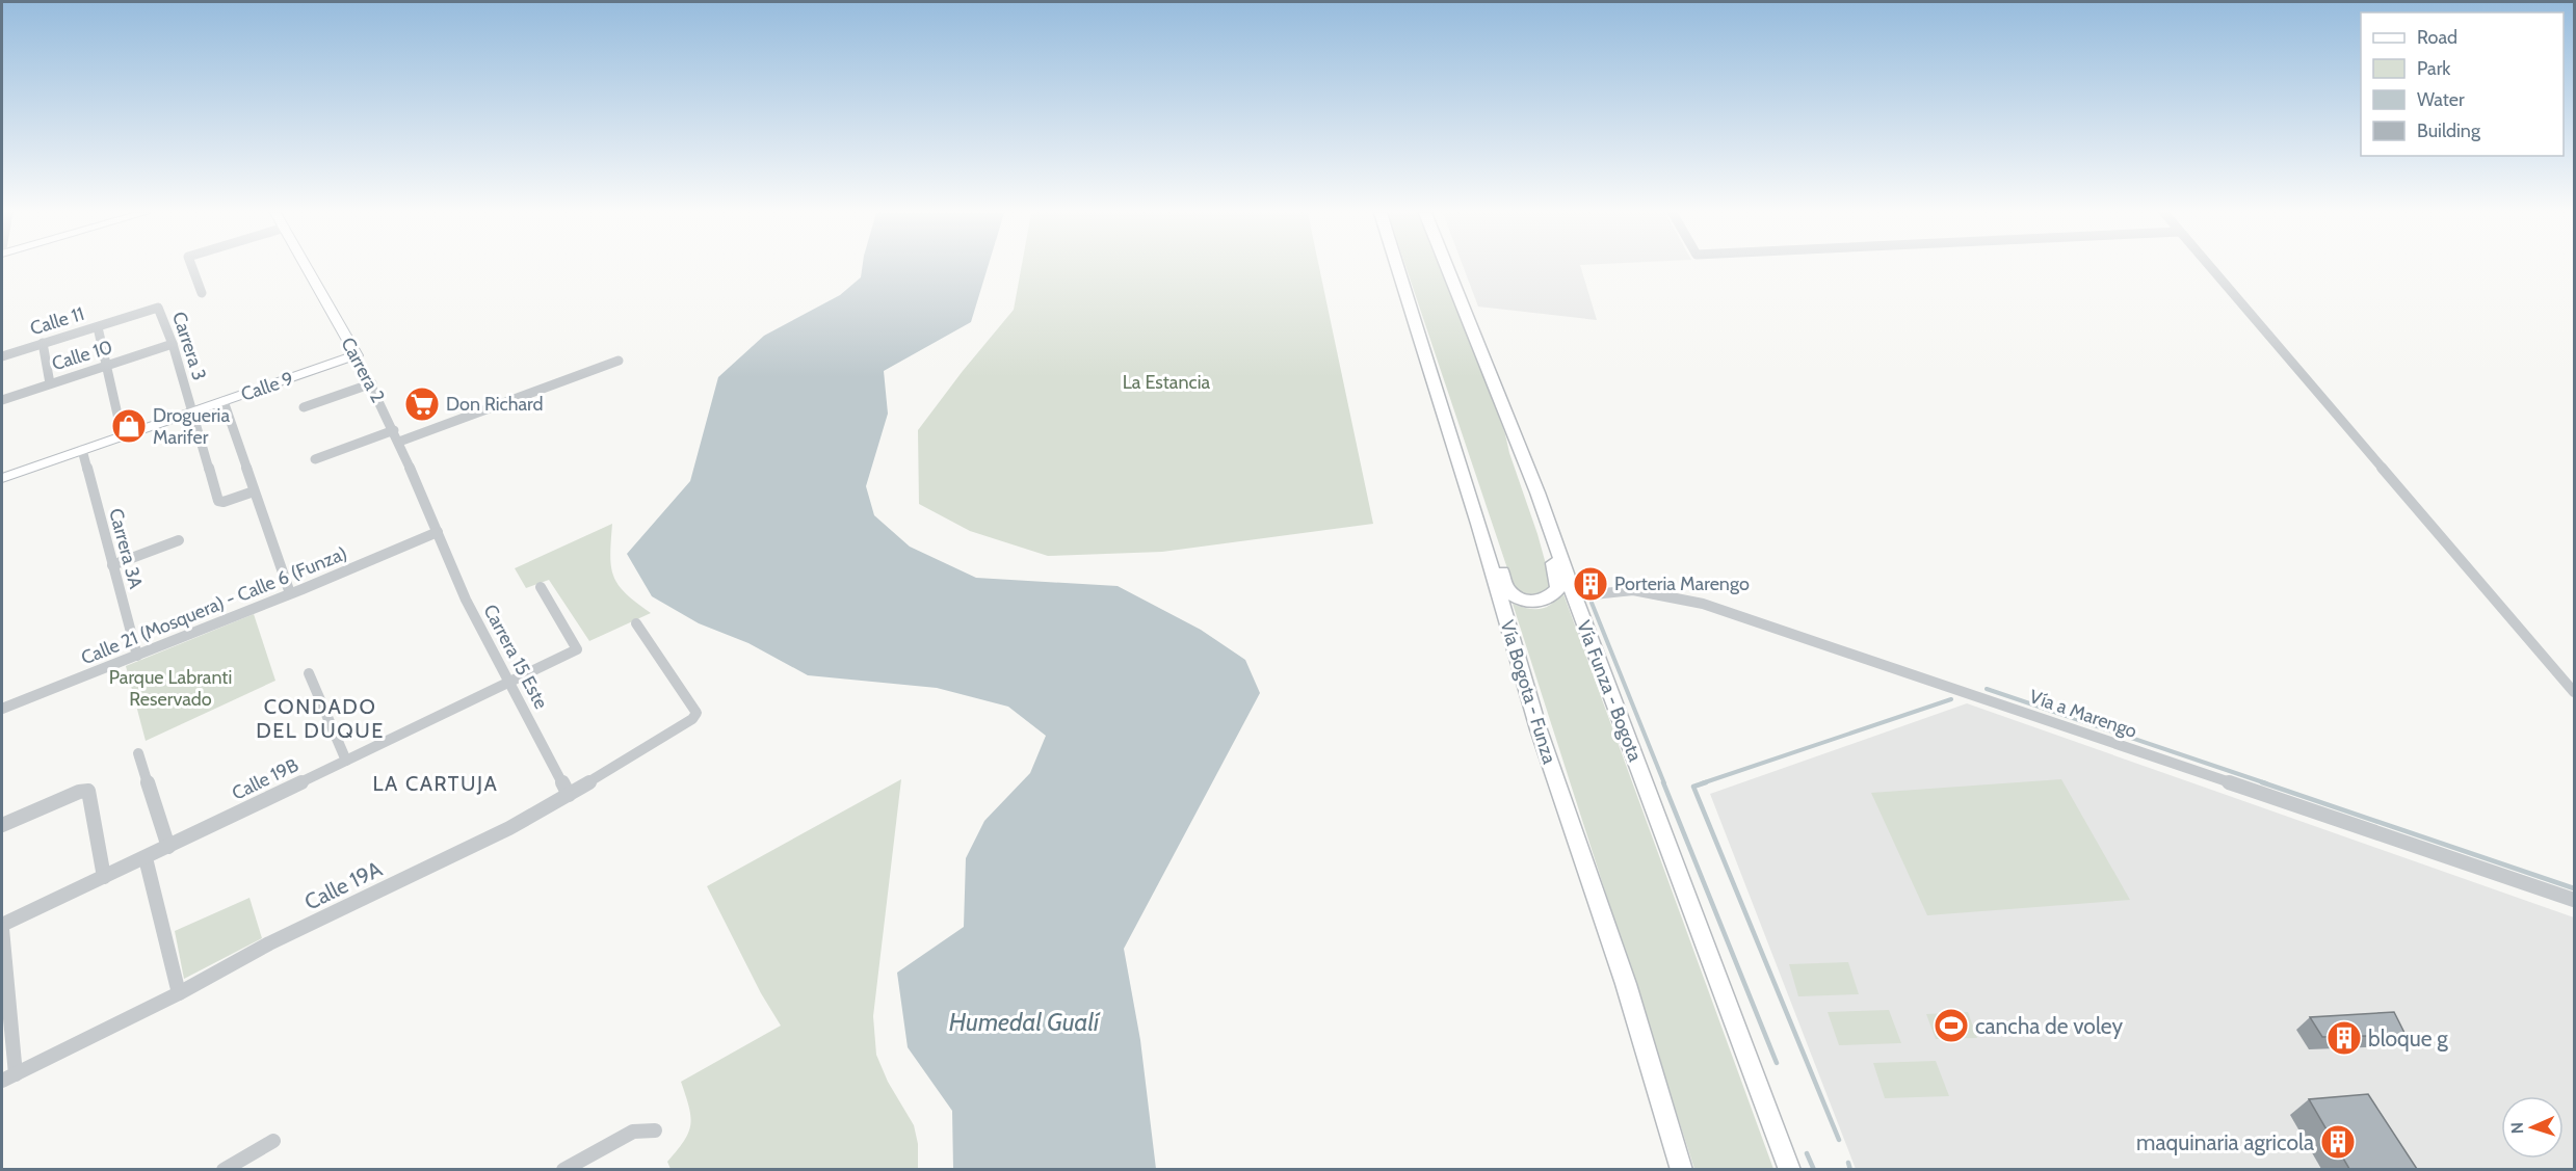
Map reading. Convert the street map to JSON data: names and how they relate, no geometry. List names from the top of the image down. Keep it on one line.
{"streets":{"main road":["Carrera 2","Calle 9","Vía Funza - Bogota","Vía Bogota - Funza"],"street":["Calle 11","Carrera 3","Calle 10","Carrera 3A","Calle 21 (Mosquera) - Calle 6 (Funza)","Carrera 15 Este","Vía a Marengo","Calle 19B","Calle 19A"]},"crossings":[["Calle 11","Carrera 3"],["Carrera 3","Calle 10"],["Carrera 3","Calle 9"],["Carrera 2","Calle 9"],["Carrera 2","Calle 21 (Mosquera) - Calle 6 (Funza)"],["Carrera 2","Carrera 15 Este"],["Calle 9","Carrera 3A"],["Carrera 3A","Calle 21 (Mosquera) - Calle 6 (Funza)"],["Calle 21 (Mosquera) - Calle 6 (Funza)","Carrera 15 Este"],["Carrera 15 Este","Calle 19B"],["Carrera 15 Este","Calle 19A"],["Vía Funza - Bogota","Vía a Marengo"]],"districts":["CONDADO DEL DUQUE","LA CARTUJA"],"water":["Humedal Gualí"],"parks":["La Estancia","Parque Labranti Reservado"],"places":{"supermarket":["Don Richard"],"shop":["Drogueria Marifer"],"building":["Porteria Marengo","bloque g","maquinaria agricola"],"sports":["cancha de voley"]},"legend":["Road","Park","Water","Building"],"north":"left"}
